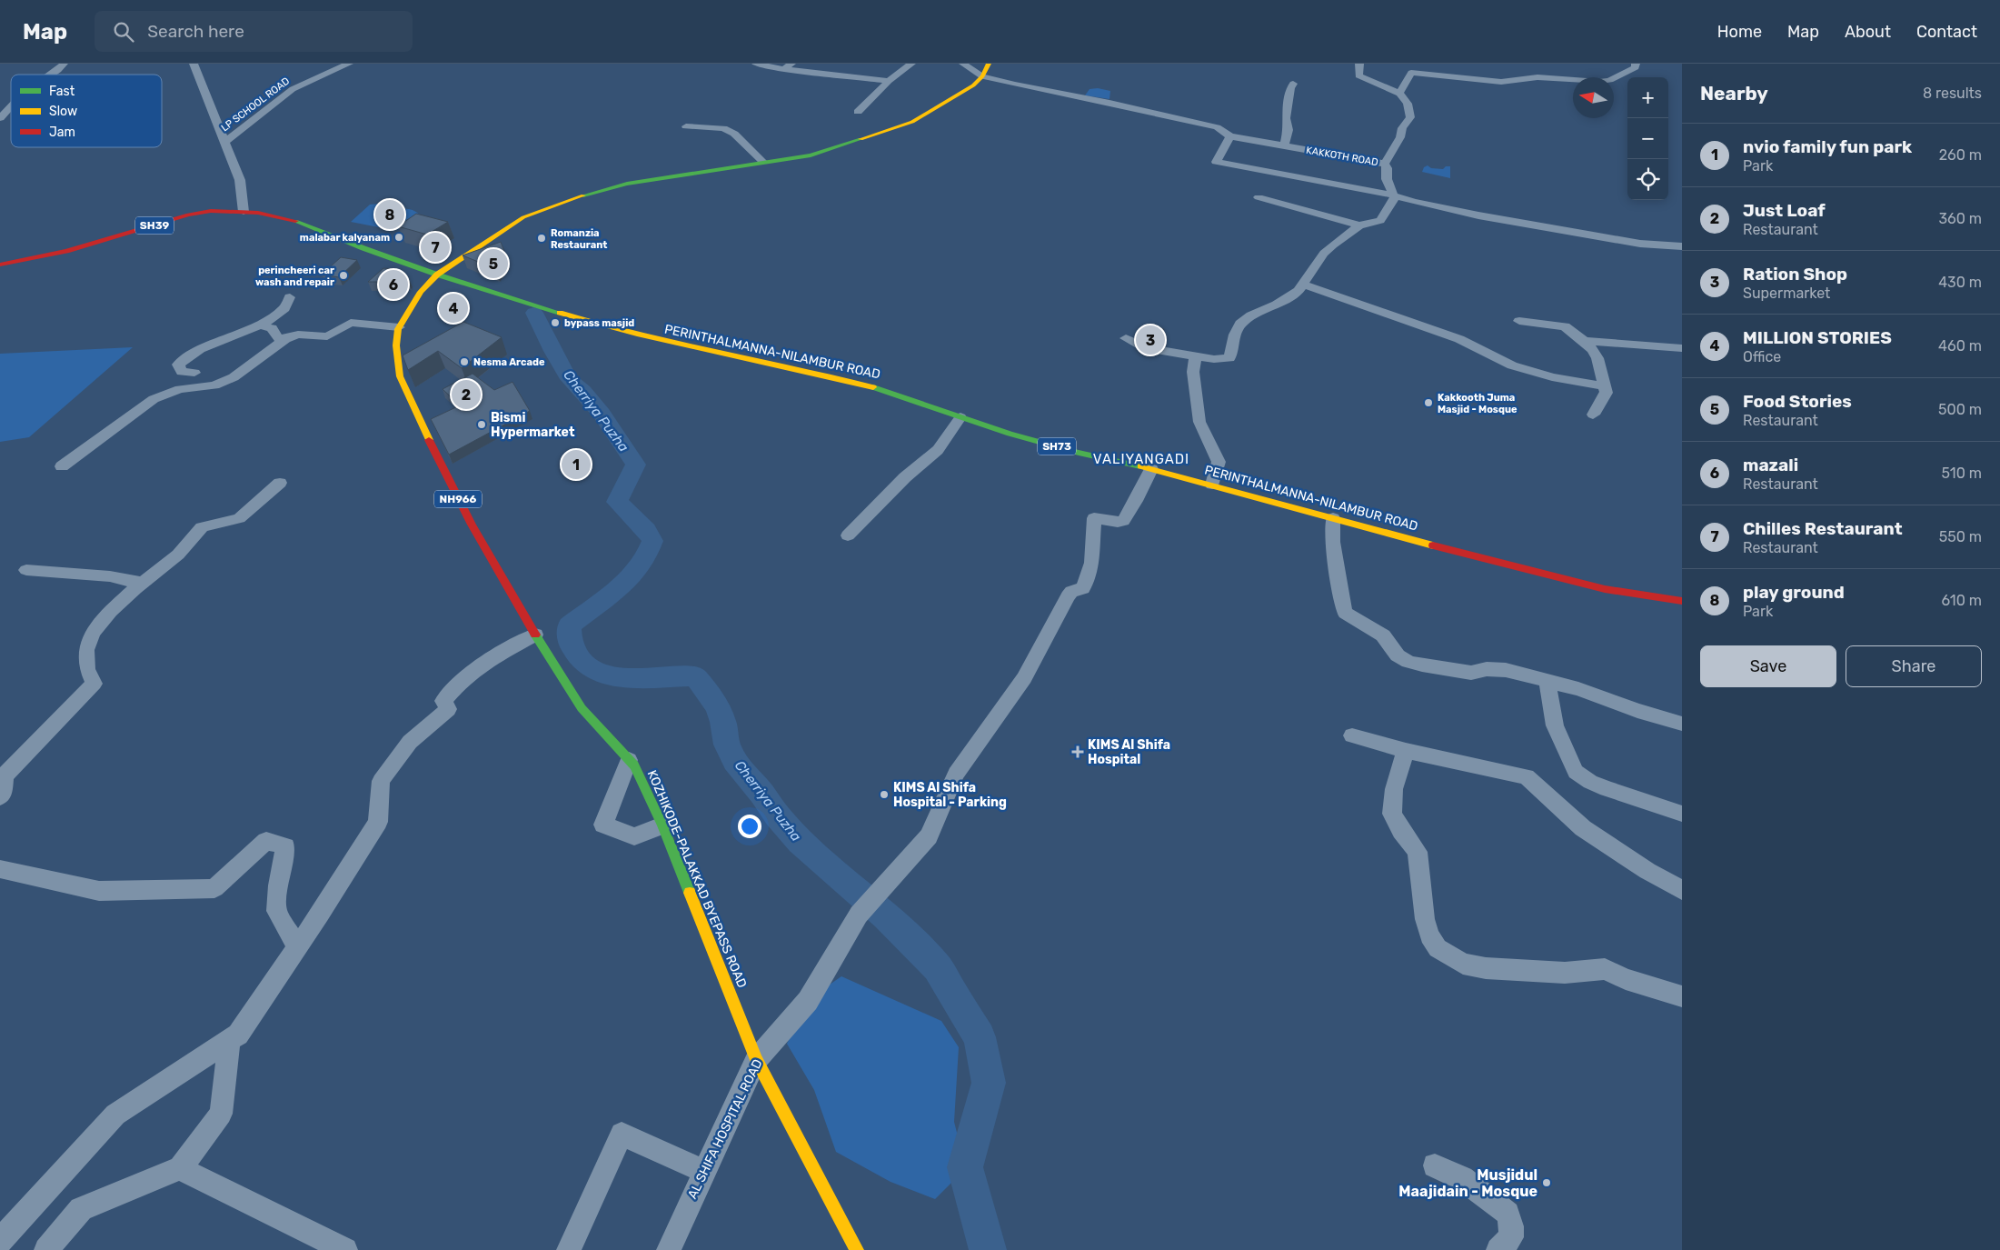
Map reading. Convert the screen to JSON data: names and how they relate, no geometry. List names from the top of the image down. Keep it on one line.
{"streets":{"main road":["SH39","PERINTHALMANNA-NILAMBUR ROAD","SH73","NH966","KOZHIKODE-PALAKKAD BYEPASS ROAD"],"street":["LP SCHOOL ROAD","KAKKOTH ROAD","AL SHIFA HOSPITAL ROAD"]},"crossings":[["SH39","PERINTHALMANNA-NILAMBUR ROAD"],["SH39","KOZHIKODE-PALAKKAD BYEPASS ROAD"],["PERINTHALMANNA-NILAMBUR ROAD","KOZHIKODE-PALAKKAD BYEPASS ROAD"],["PERINTHALMANNA-NILAMBUR ROAD","AL SHIFA HOSPITAL ROAD"],["KOZHIKODE-PALAKKAD BYEPASS ROAD","AL SHIFA HOSPITAL ROAD"]],"districts":["VALIYANGADI"],"water":["Cherriya Puzha"],"places":{"other":["malabar kalyanam","Romanzia Restaurant","perincheeri car wash and repair","bypass masjid","Nesma Arcade","Kakkooth Juma Masjid - Mosque","Bismi Hypermarket","KIMS Al Shifa Hospital - Parking","Musjidul Maajidain - Mosque"],"health":["KIMS Al Shifa Hospital"]},"legend":["Fast","Slow","Jam"],"north":"left","page":{"header":"Map","search":"Search here","nav":["Home","Map","About","Contact"],"heading":["Nearby","8 results"],"map_buttons":["+","−"],"list":[{"mark":"1","name":"nvio family fun park","note":"Park","value":"260 m"},{"mark":"2","name":"Just Loaf","note":"Restaurant","value":"360 m"},{"mark":"3","name":"Ration Shop","note":"Supermarket","value":"430 m"},{"mark":"4","name":"MILLION STORIES","note":"Office","value":"460 m"},{"mark":"5","name":"Food Stories","note":"Restaurant","value":"500 m"},{"mark":"6","name":"mazali","note":"Restaurant","value":"510 m"},{"mark":"7","name":"Chilles Restaurant","note":"Restaurant","value":"550 m"},{"mark":"8","name":"play ground","note":"Park","value":"610 m"}],"pins":["8","7","5","6","4","3","2","1"],"buttons":["Save","Share"]}}
